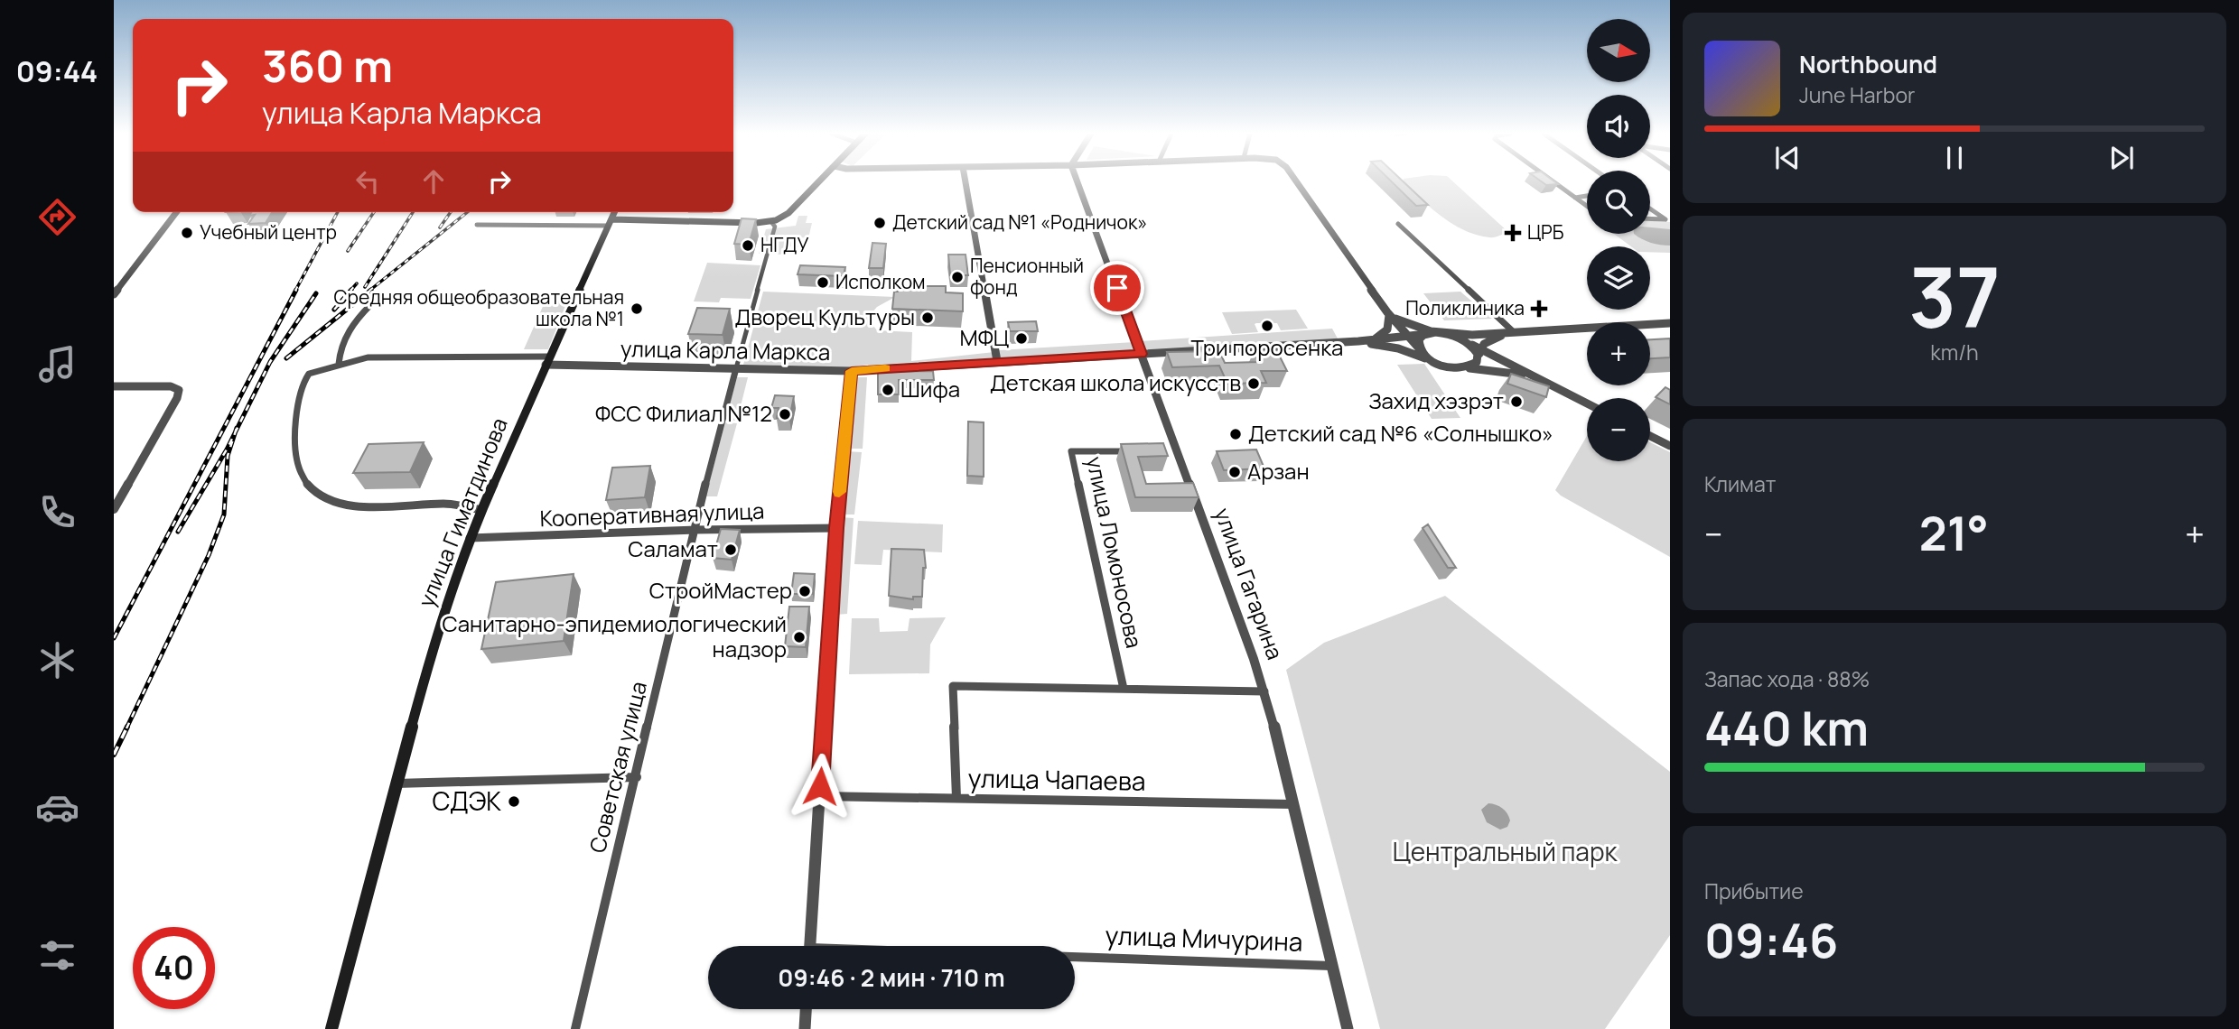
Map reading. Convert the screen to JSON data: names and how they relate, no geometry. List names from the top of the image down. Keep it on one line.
{"streets":{"main road":["улица Гиматдинова"],"street":["улица Карла Маркса","Кооперативная улица","улица Ломоносова","улица Гагарина","Советская улица","улица Чапаева","улица Мичурина"]},"crossings":[["улица Карла Маркса","улица Гиматдинова"],["улица Карла Маркса","улица Гагарина"],["улица Карла Маркса","Советская улица"],["улица Гиматдинова","Кооперативная улица"],["Кооперативная улица","Советская улица"],["улица Гагарина","улица Чапаева"],["улица Гагарина","улица Мичурина"]],"parks":["Центральный парк"],"places":{"other":["Детский сад №1 «Родничок»","Учебный центр","НГДУ","Пенсионный фонд","Исполком","Средняя общеобразовательная школа №1","Дворец Культуры","Три поросенка","МФЦ","Детская школа искусств","Шифа","Захид хэзрэт","ФСС Филиал №12","Детский сад №6 «Солнышко»","Арзан","Саламат","СтройМастер","Санитарно-эпидемиологический надзор","СДЭК"],"health":["ЦРБ","Поликлиника"]},"north":"right","page":{"tabs":"09:44","map_buttons":["+","−"],"turn":["360 m","улица Карла Маркса"],"song":["Northbound","June Harbor"],"tile":[["37","km/h"],"Климат",["Запас хода · 88%","440 km"],["Прибытие","09:46"]],"heat":["−","21°","+"],"limit":"40","trip":"09:46 · 2 мин · 710 m"}}
